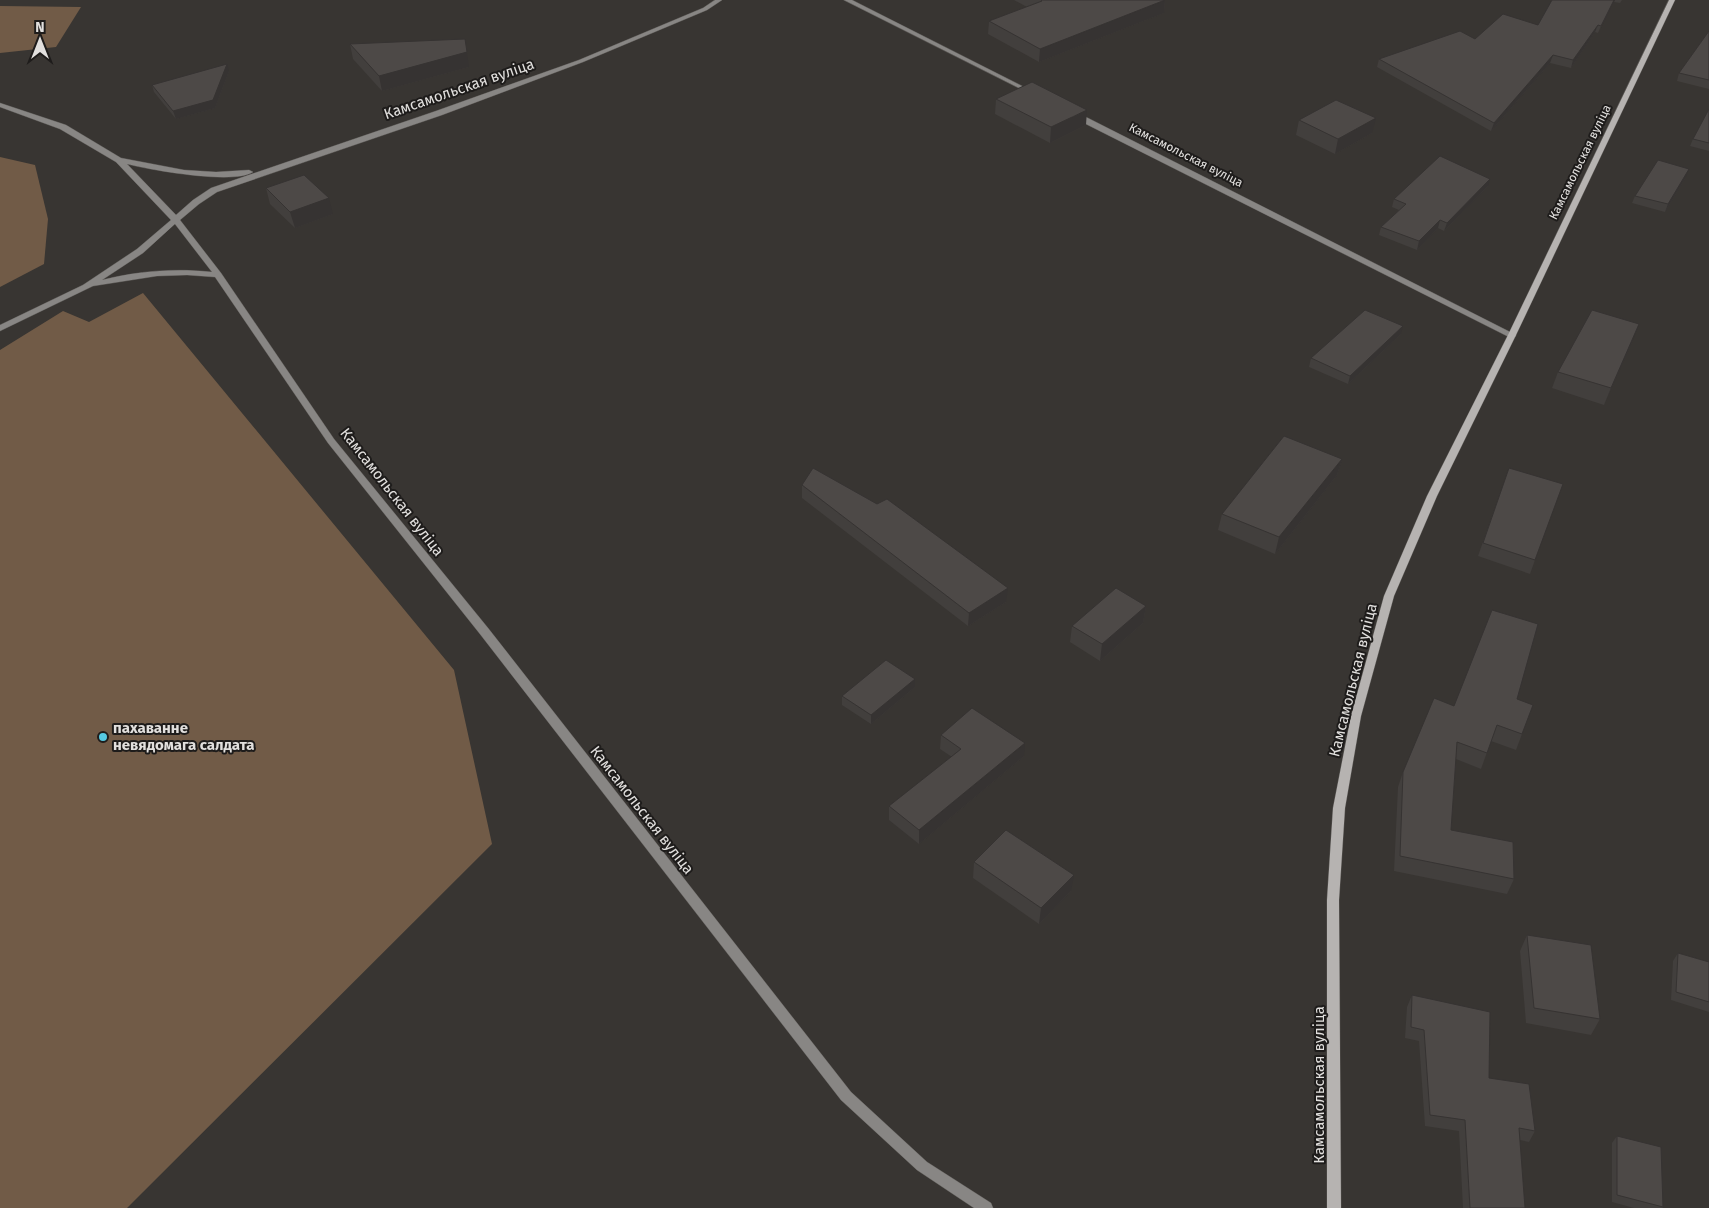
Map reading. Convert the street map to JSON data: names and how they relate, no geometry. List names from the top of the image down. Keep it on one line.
{"streets":{"street":["Камсамольская вуліца"]},"places":["пахаванне невядомага салдата"],"north":"top"}
